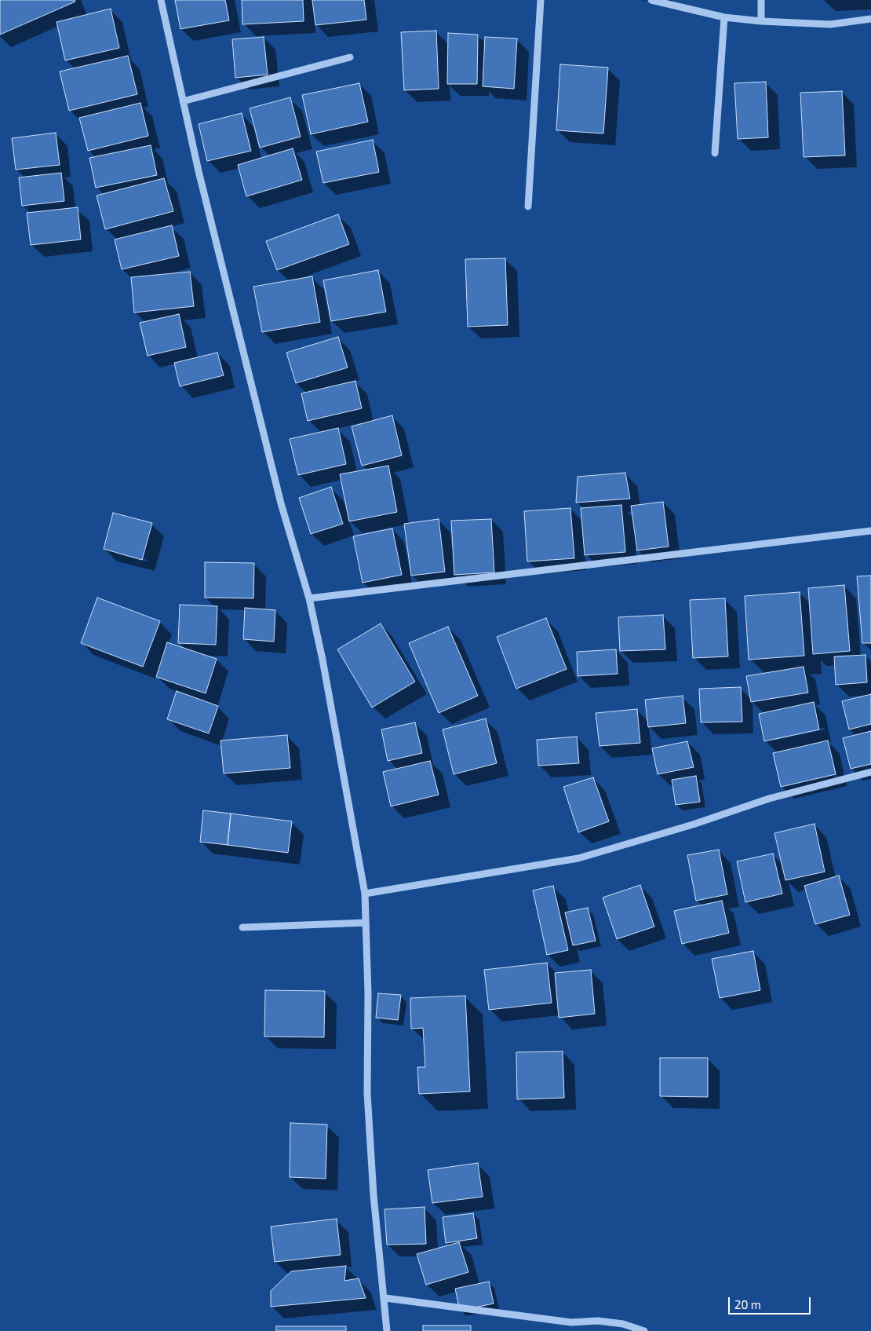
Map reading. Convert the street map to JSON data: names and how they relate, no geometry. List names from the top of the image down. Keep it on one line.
{"scale_bar":"20 m"}
